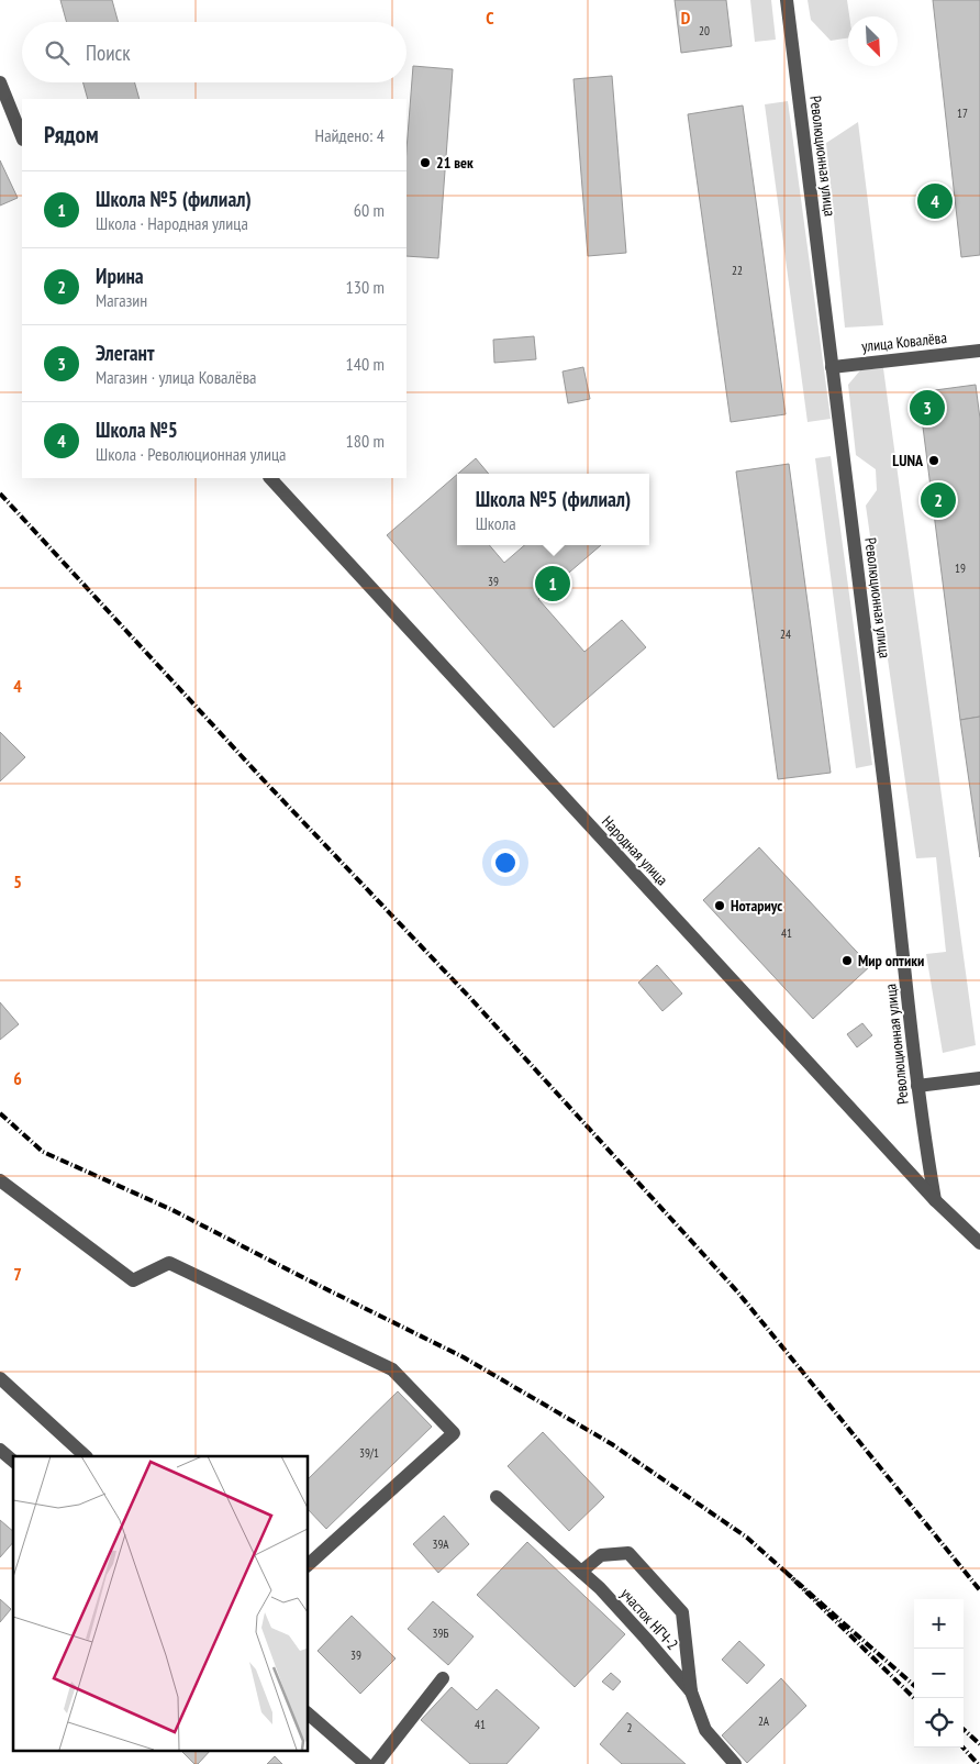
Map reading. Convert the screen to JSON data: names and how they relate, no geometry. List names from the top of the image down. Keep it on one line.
{"streets":{"street":["Революционная улица","улица Ковалёва","Народная улица","участок НГЧ-2"]},"crossings":[["Революционная улица","улица Ковалёва"],["Революционная улица","Народная улица"]],"places":["21 век","LUNA","Нотариус","Мир оптики"],"house_numbers":["20","17","22","19","39","24","41","39/1","39А","39Б","39","2А","41","2"],"north":"bottom right","page":{"search":"Поиск","heading":["Рядом","Найдено: 4"],"list":[{"mark":"1","name":"Школа №5 (филиал)","note":"Школа · Народная улица","value":"60 m"},{"mark":"2","name":"Ирина","note":"Магазин","value":"130 m"},{"mark":"3","name":"Элегант","note":"Магазин · улица Ковалёва","value":"140 m"},{"mark":"4","name":"Школа №5","note":"Школа · Революционная улица","value":"180 m"}],"pins":["4","3","2","1"],"popup":["Школа №5 (филиал)","Школа"],"map_buttons":["+","−"]},"grid":{"columns":["C","D"],"rows":["4","5","6","7"]}}
